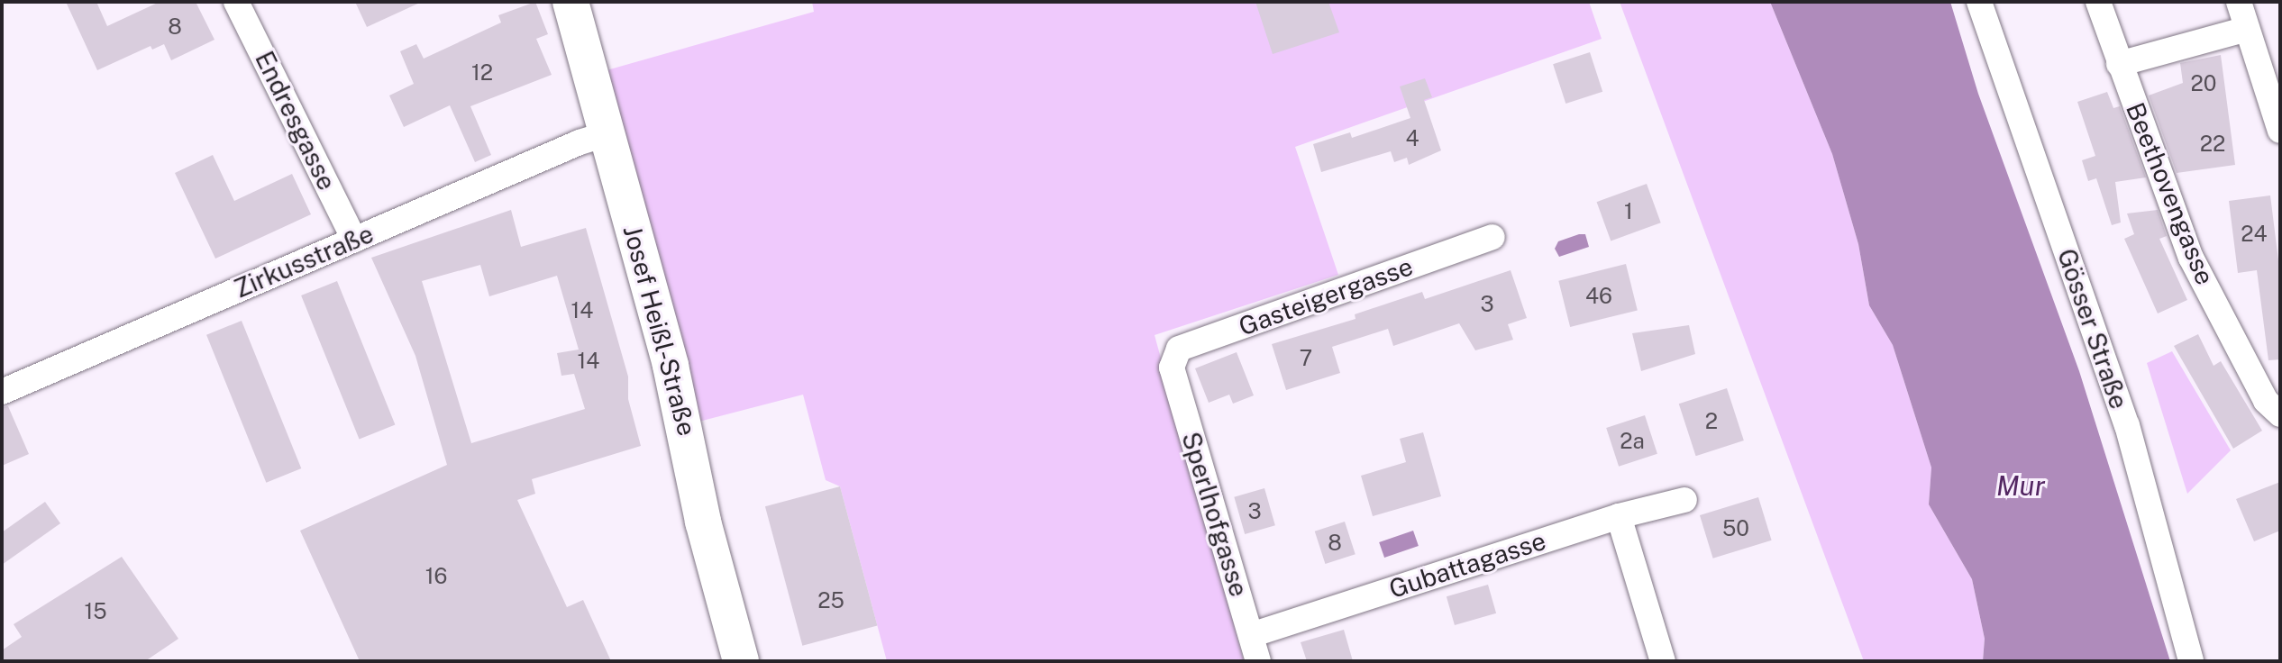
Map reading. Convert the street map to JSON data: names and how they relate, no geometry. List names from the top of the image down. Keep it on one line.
{"streets":{"main road":["Josef Heißl-Straße"],"street":["Endresgasse","Beethovengasse","Zirkusstraße","Gasteigergasse","Gösser Straße","Sperlhofgasse","Gubattagasse"]},"crossings":[["Endresgasse","Zirkusstraße"],["Zirkusstraße","Josef Heißl-Straße"],["Gasteigergasse","Sperlhofgasse"],["Sperlhofgasse","Gubattagasse"]],"water":["Mur"],"house_numbers":["8","12","20","4","22","1","24","46","3","14","7","14","2","2a","3","50","8","16","25","15"]}
